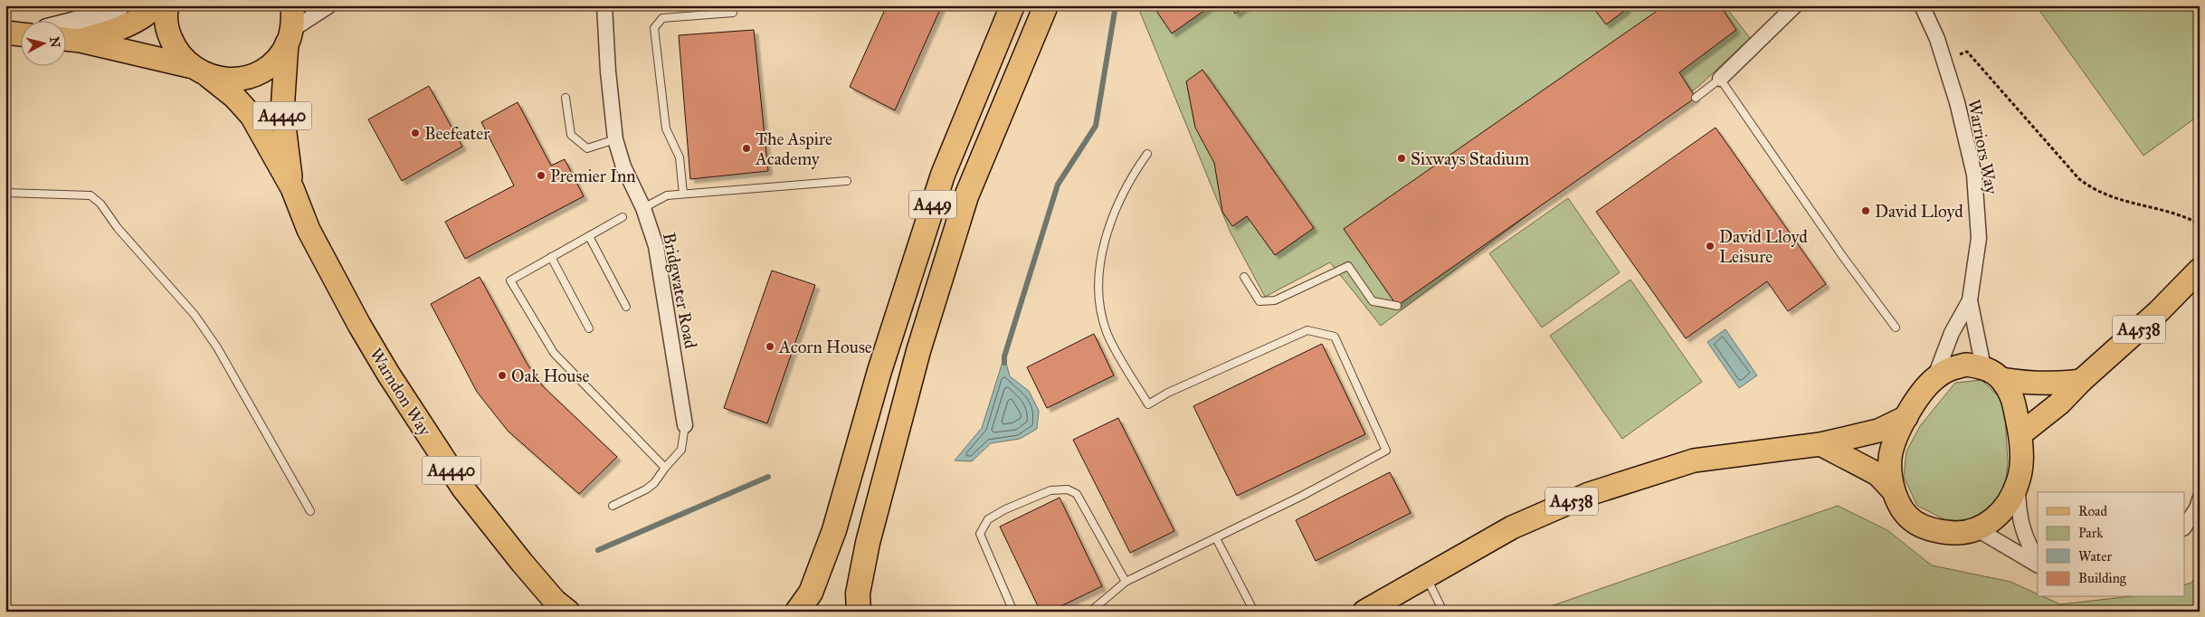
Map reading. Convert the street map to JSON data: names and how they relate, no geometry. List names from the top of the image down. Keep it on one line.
{"streets":{"highway":["A449"],"main road":["A4440","A4538","Warndon Way"],"street":["Warriors Way","Bridgwater Road"]},"crossings":[["A4440","Warndon Way"],["Warriors Way","A4538"]],"places":["Beefeater","The Aspire Academy","Sixways Stadium","Premier Inn","David Lloyd","David Lloyd Leisure","Acorn House","Oak House"],"legend":["Road","Park","Water","Building"],"north":"right"}
